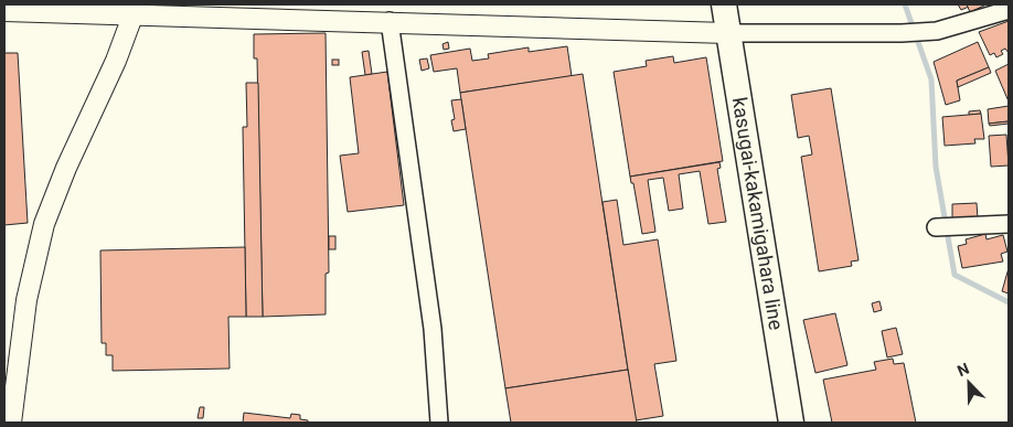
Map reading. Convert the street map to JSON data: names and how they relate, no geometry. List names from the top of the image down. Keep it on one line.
{"streets":{"main road":["kasugai-kakamigahara line"]},"north":"top left"}
